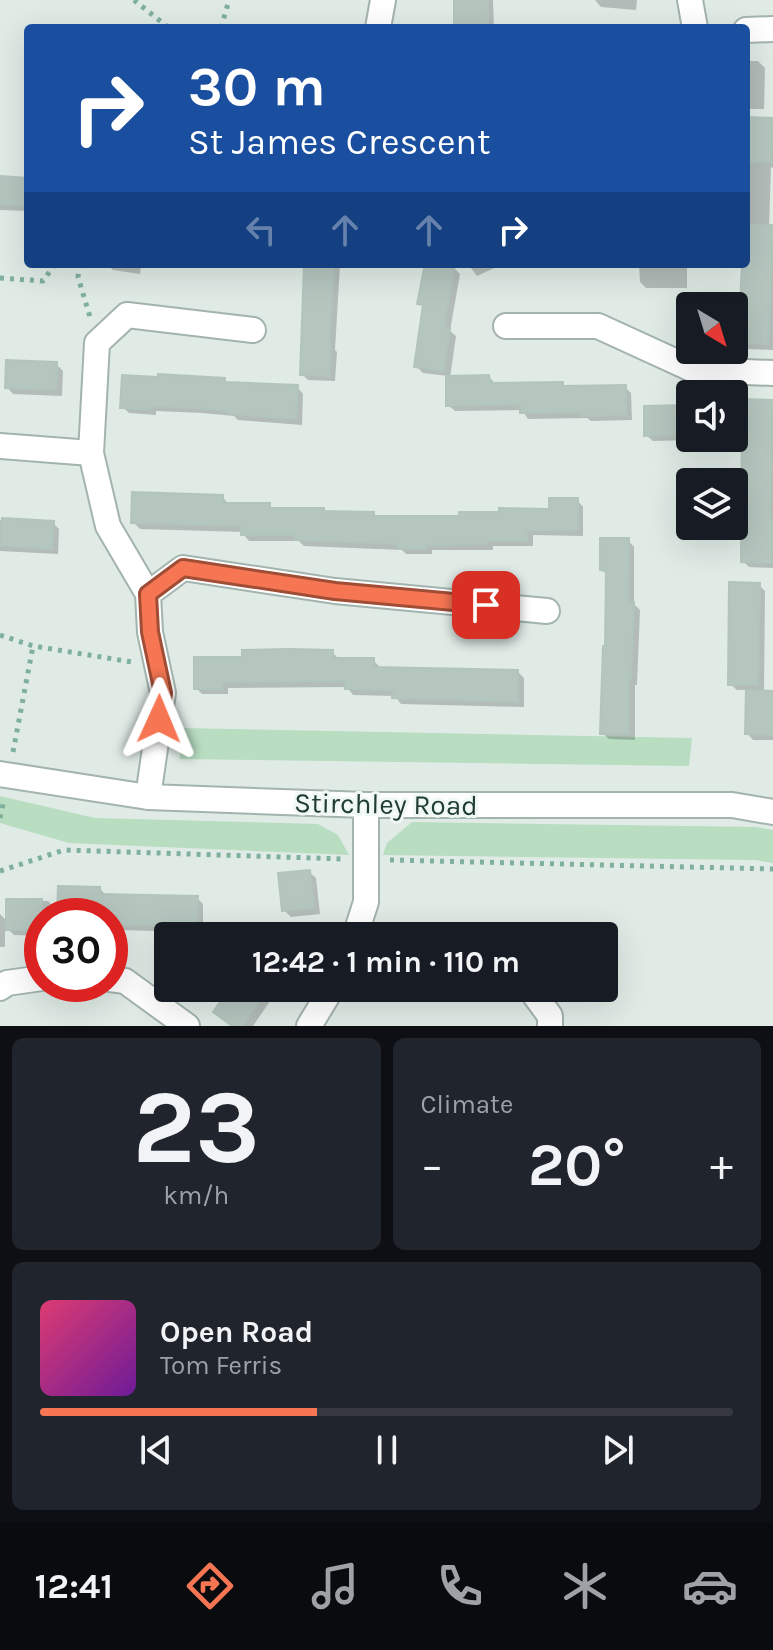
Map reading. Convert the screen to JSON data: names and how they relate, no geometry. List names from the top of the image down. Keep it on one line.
{"streets":{"street":["Stirchley Road"]},"north":"bottom right","page":{"turn":["30 m","St James Crescent"],"limit":"30","trip":"12:42 · 1 min · 110 m","tile":[["23","km/h"],"Climate"],"heat":["−","20°","+"],"song":["Open Road","Tom Ferris"],"tabs":"12:41"}}
